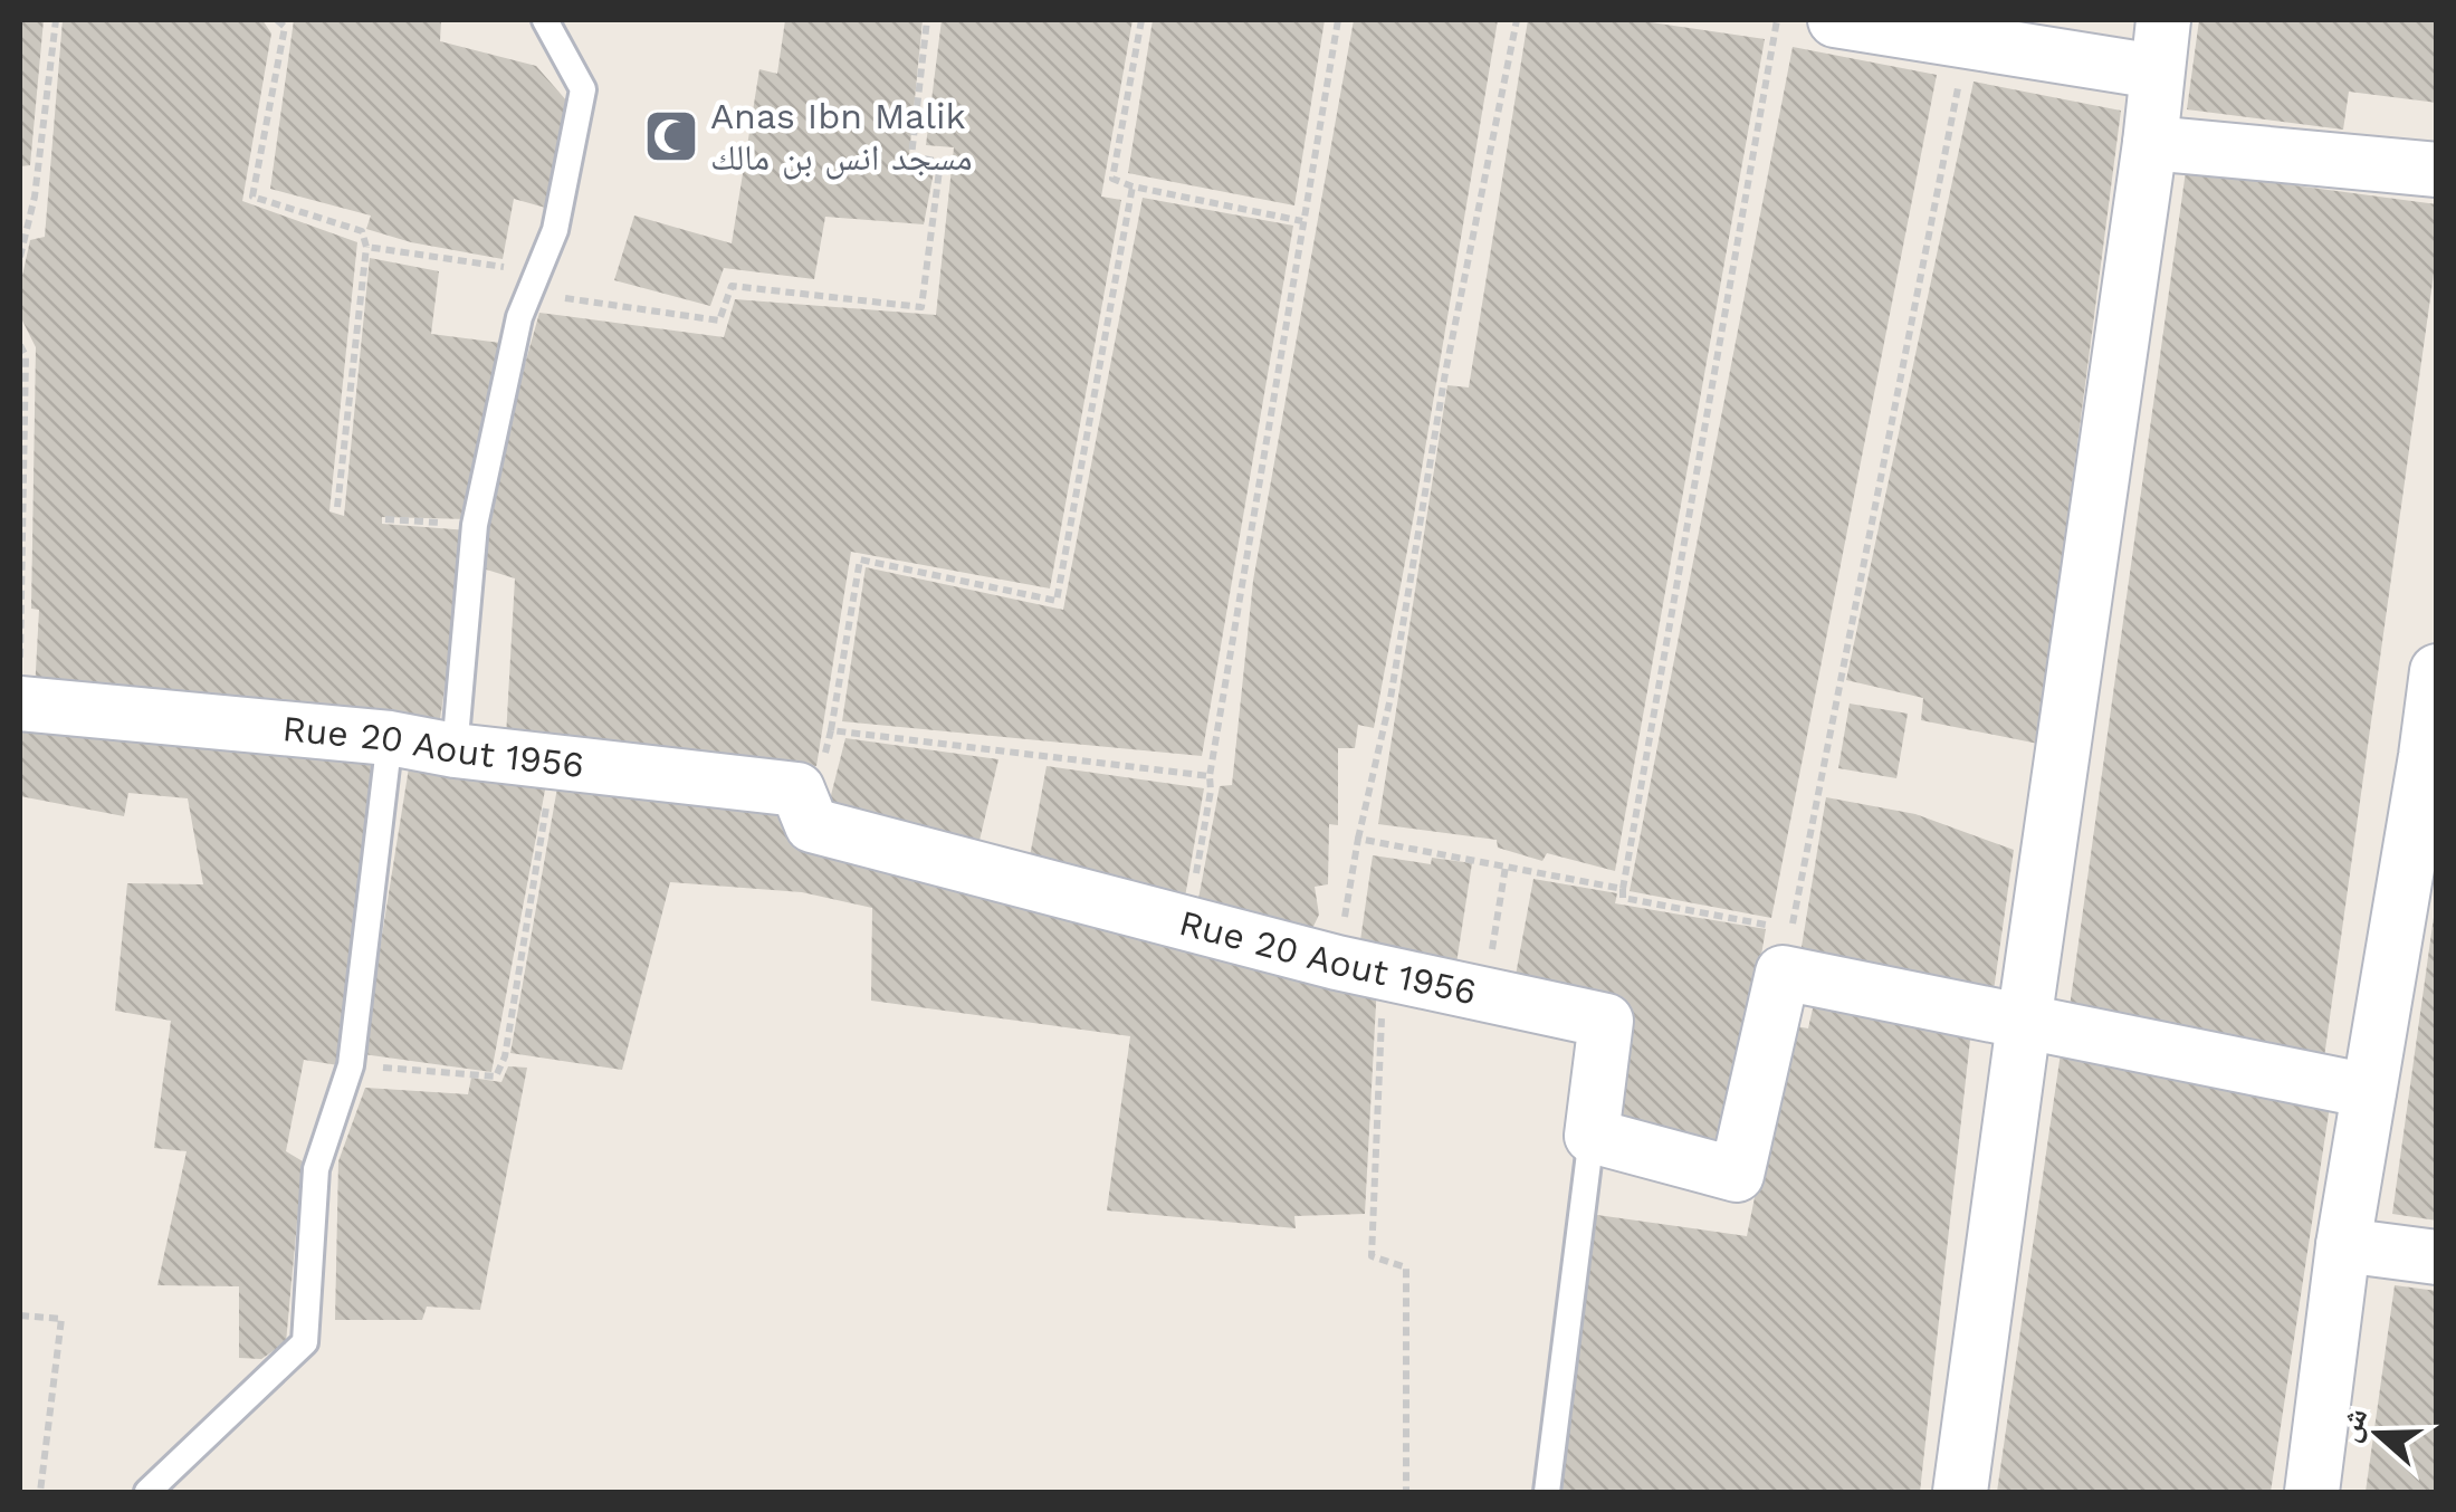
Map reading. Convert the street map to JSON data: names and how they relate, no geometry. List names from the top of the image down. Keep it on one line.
{"streets":{"street":["Rue 20 Aout 1956"]},"places":{"mosque":["Anas Ibn Malik مسجد انس بن مالك"]},"north":"left"}
